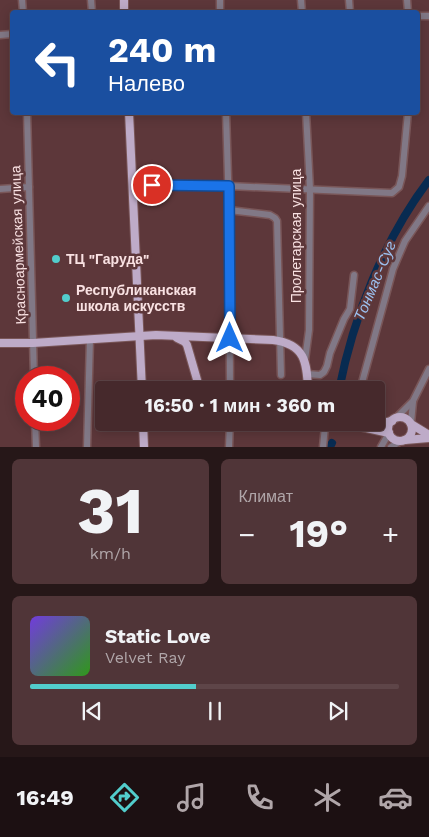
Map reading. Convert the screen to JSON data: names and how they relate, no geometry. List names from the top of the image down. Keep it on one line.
{"streets":{"street":["Пролетарская улица","Красноармейская улица"]},"water":["Тонмас-Суг"],"places":["ТЦ \"Гаруда\"","Республиканская школа искусств"],"page":{"turn":["240 m","Налево"],"limit":"40","trip":"16:50 · 1 мин · 360 m","tile":[["31","km/h"],"Климат"],"heat":["−","19°","+"],"song":["Static Love","Velvet Ray"],"tabs":"16:49"}}
